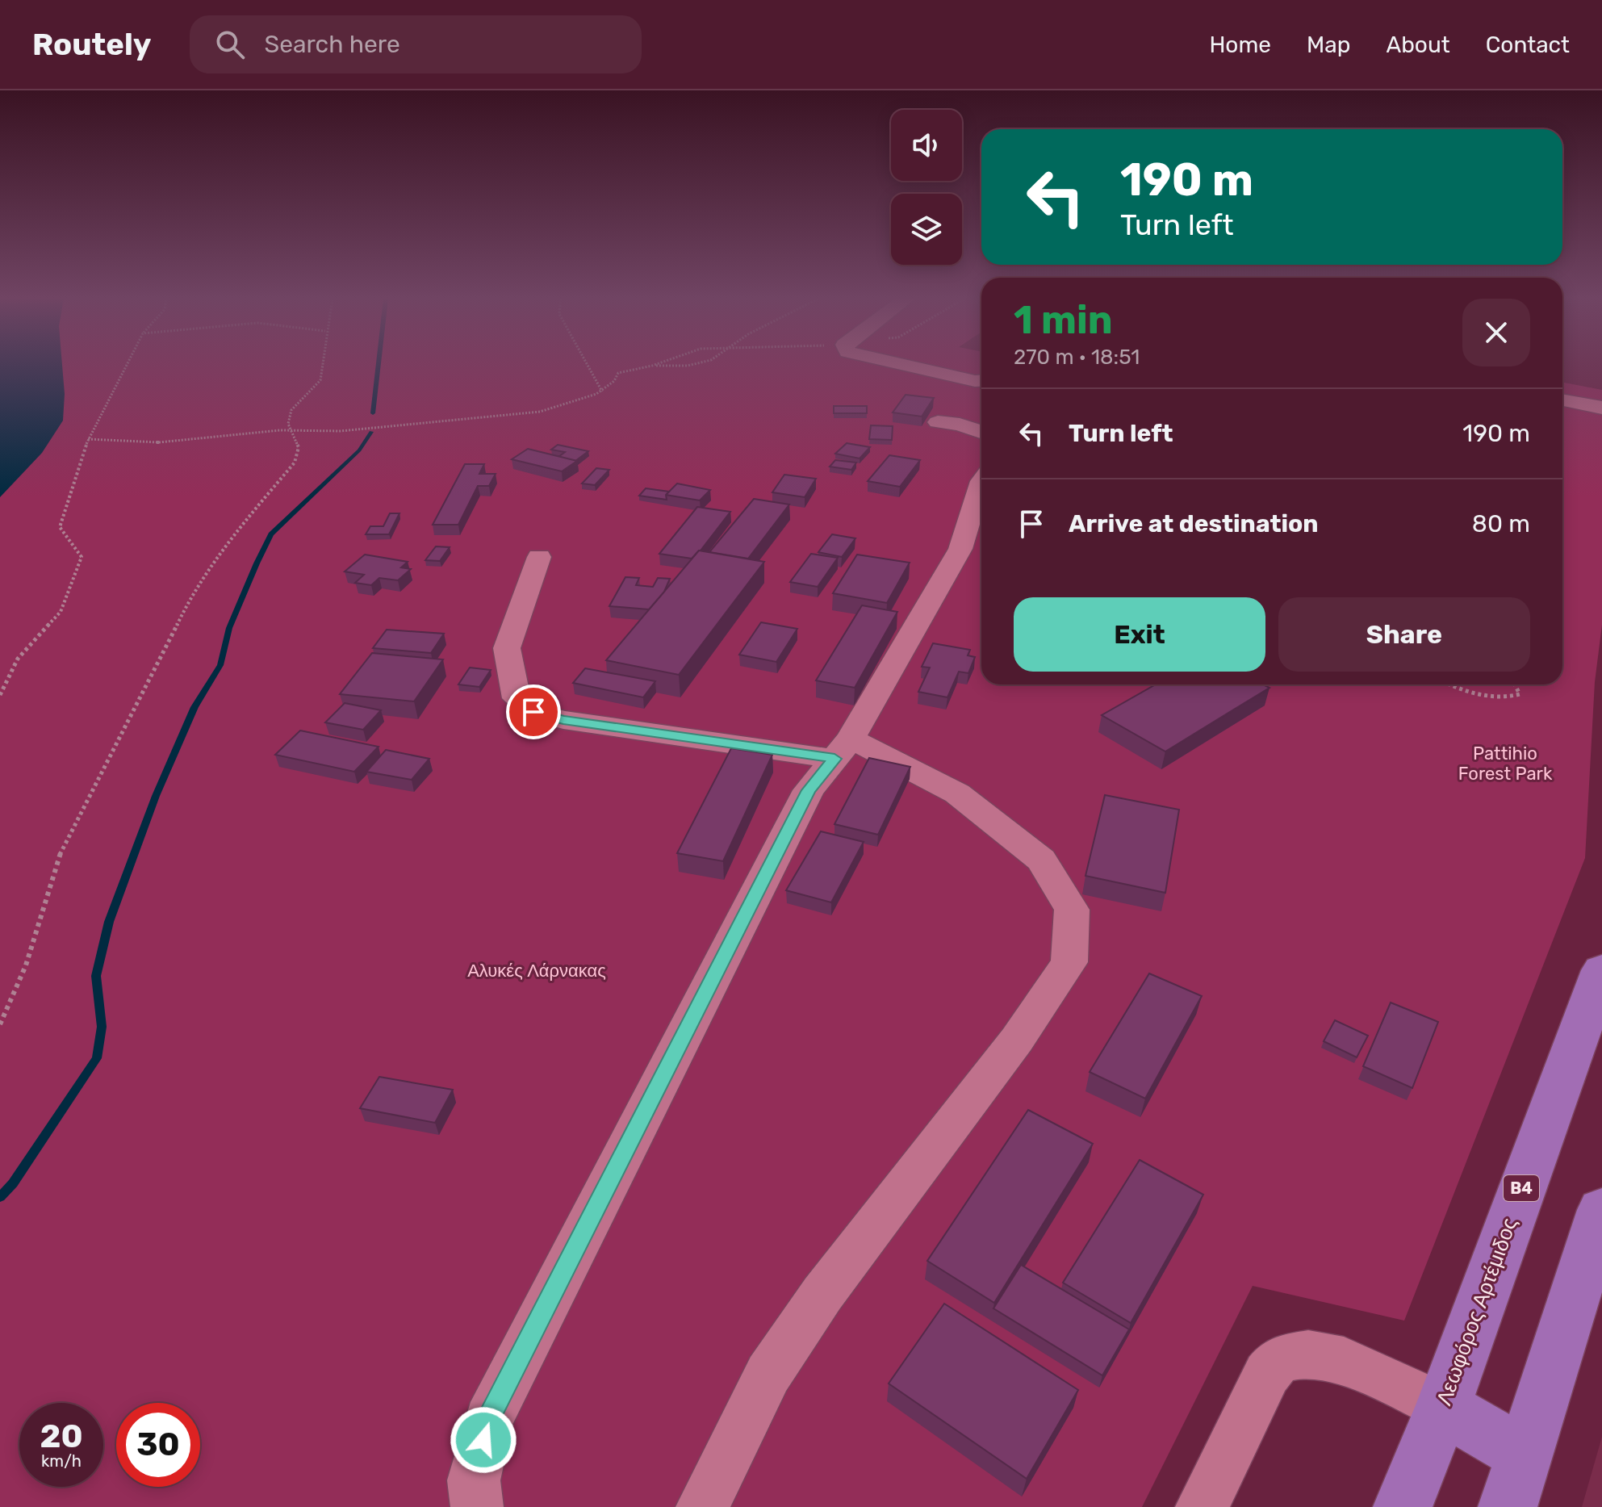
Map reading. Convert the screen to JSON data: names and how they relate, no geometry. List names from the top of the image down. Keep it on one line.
{"streets":{"main road":["B4","Λεωφόρος Αρτέμιδος"]},"parks":["Pattihio Forest Park","Αλυκές Λάρνακας"],"page":{"header":"Routely","search":"Search here","nav":["Home","Map","About","Contact"],"turn":["190 m","Turn left"],"heading":["1 min","270 m · 18:51"],"list":[{"name":"Turn left","value":"190 m"},{"name":"Arrive at destination","value":"80 m"}],"buttons":["Exit","Share"],"speed":"20 km/h","limit":"30"}}
